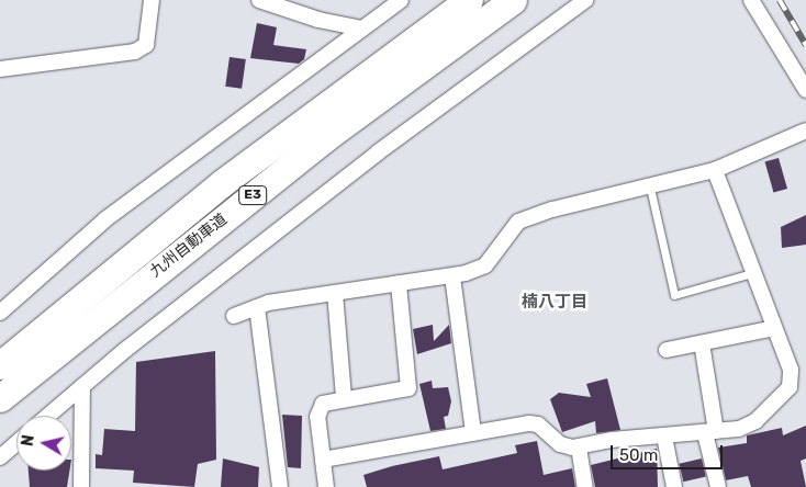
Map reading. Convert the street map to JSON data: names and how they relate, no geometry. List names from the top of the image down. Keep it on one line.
{"streets":{"highway":["E3","九州自動車道"]},"districts":["楠八丁目"],"scale_bar":"50 m","north":"left"}
